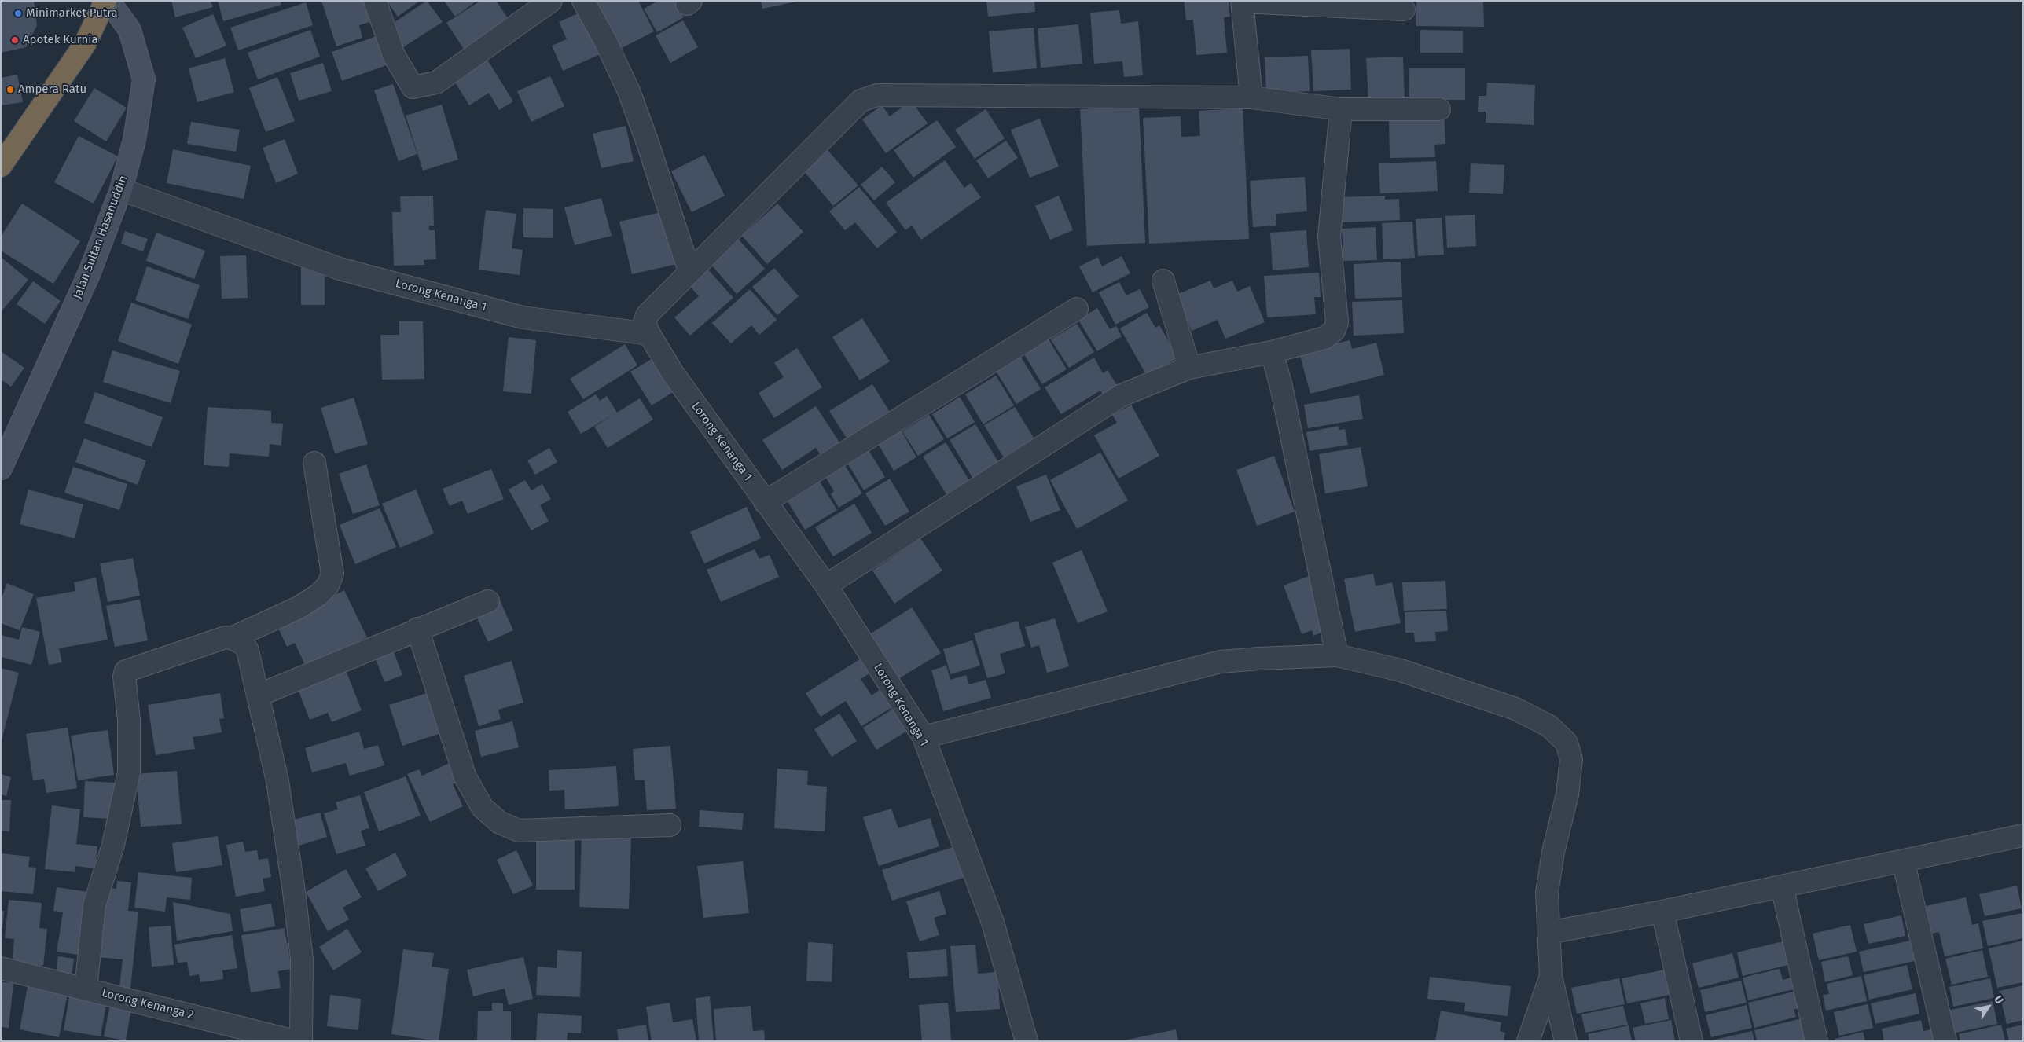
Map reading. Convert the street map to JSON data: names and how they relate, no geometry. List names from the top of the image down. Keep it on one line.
{"streets":{"street":["Jalan Sultan Hasanuddin","Lorong Kenanga 1","Lorong Kenanga 2"]},"crossings":[["Jalan Sultan Hasanuddin","Lorong Kenanga 1"]],"places":["Minimarket Putra","Apotek Kurnia","Ampera Ratu"],"north":"top right"}
